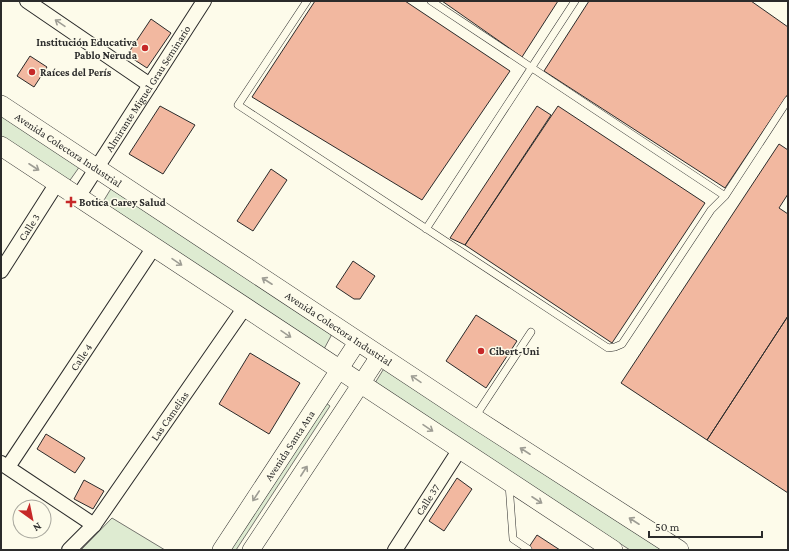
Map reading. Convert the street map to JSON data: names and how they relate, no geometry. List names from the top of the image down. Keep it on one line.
{"streets":{"main road":["Avenida Colectora Industrial"],"street":["Almirante Miguel Grau Seminario","Calle 3","Calle 4","Las Camelias","Avenida Santa Ana","Calle 37"]},"crossings":[["Almirante Miguel Grau Seminario","Avenida Colectora Industrial"],["Avenida Colectora Industrial","Avenida Santa Ana"]],"places":{"other":["Institución Educativa Pablo Neruda","Raíces del Perís","Cibert-Uni"],"health":["Botica Carey Salud"]},"scale_bar":"50 m","north":"bottom right"}
